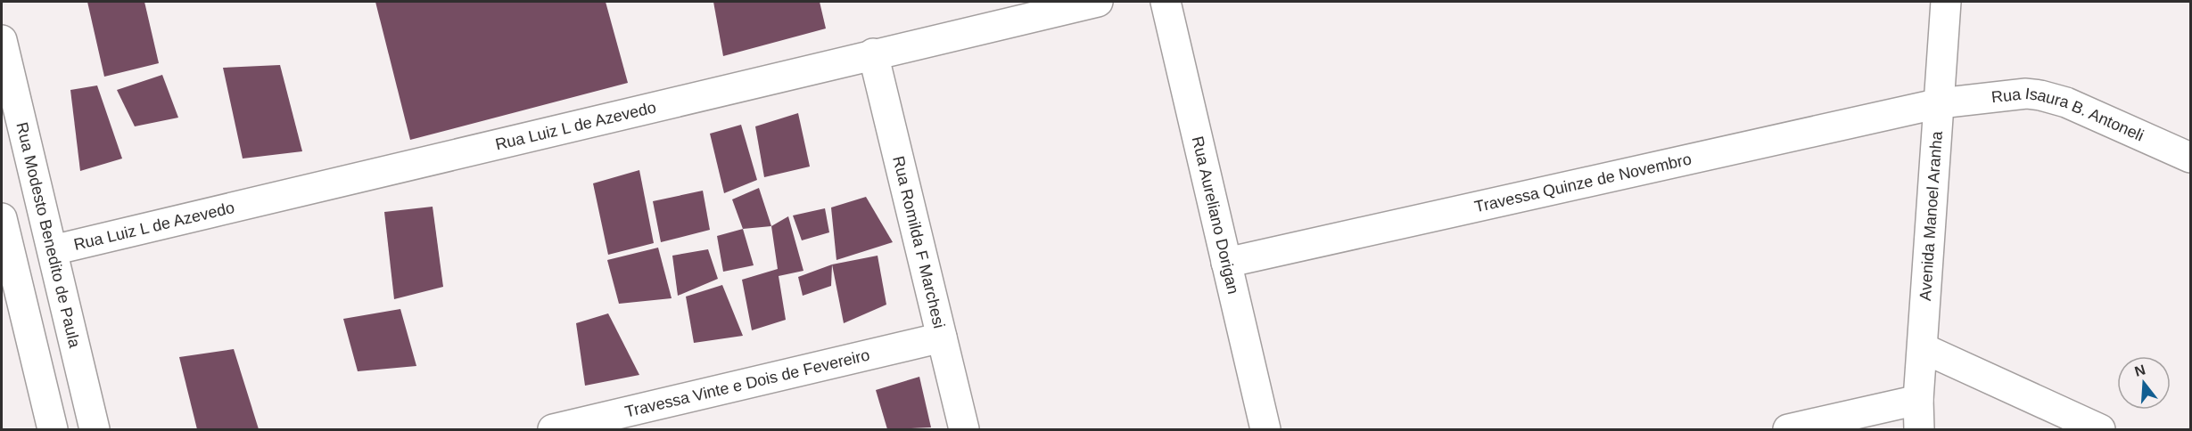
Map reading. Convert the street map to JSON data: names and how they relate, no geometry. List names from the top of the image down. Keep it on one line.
{"streets":{"street":["Rua Isaura B. Antoneli","Rua Luiz L de Azevedo","Travessa Quinze de Novembro","Rua Aureliano Dorigan","Avenida Manoel Aranha","Rua Modesto Benedito de Paula","Rua Romilda F Marchesi","Travessa Vinte e Dois de Fevereiro"]},"crossings":[["Rua Isaura B. Antoneli","Travessa Quinze de Novembro"],["Rua Isaura B. Antoneli","Avenida Manoel Aranha"],["Rua Luiz L de Azevedo","Rua Modesto Benedito de Paula"],["Rua Luiz L de Azevedo","Rua Romilda F Marchesi"],["Travessa Quinze de Novembro","Rua Aureliano Dorigan"],["Travessa Quinze de Novembro","Avenida Manoel Aranha"],["Rua Romilda F Marchesi","Travessa Vinte e Dois de Fevereiro"]],"north":"top"}
